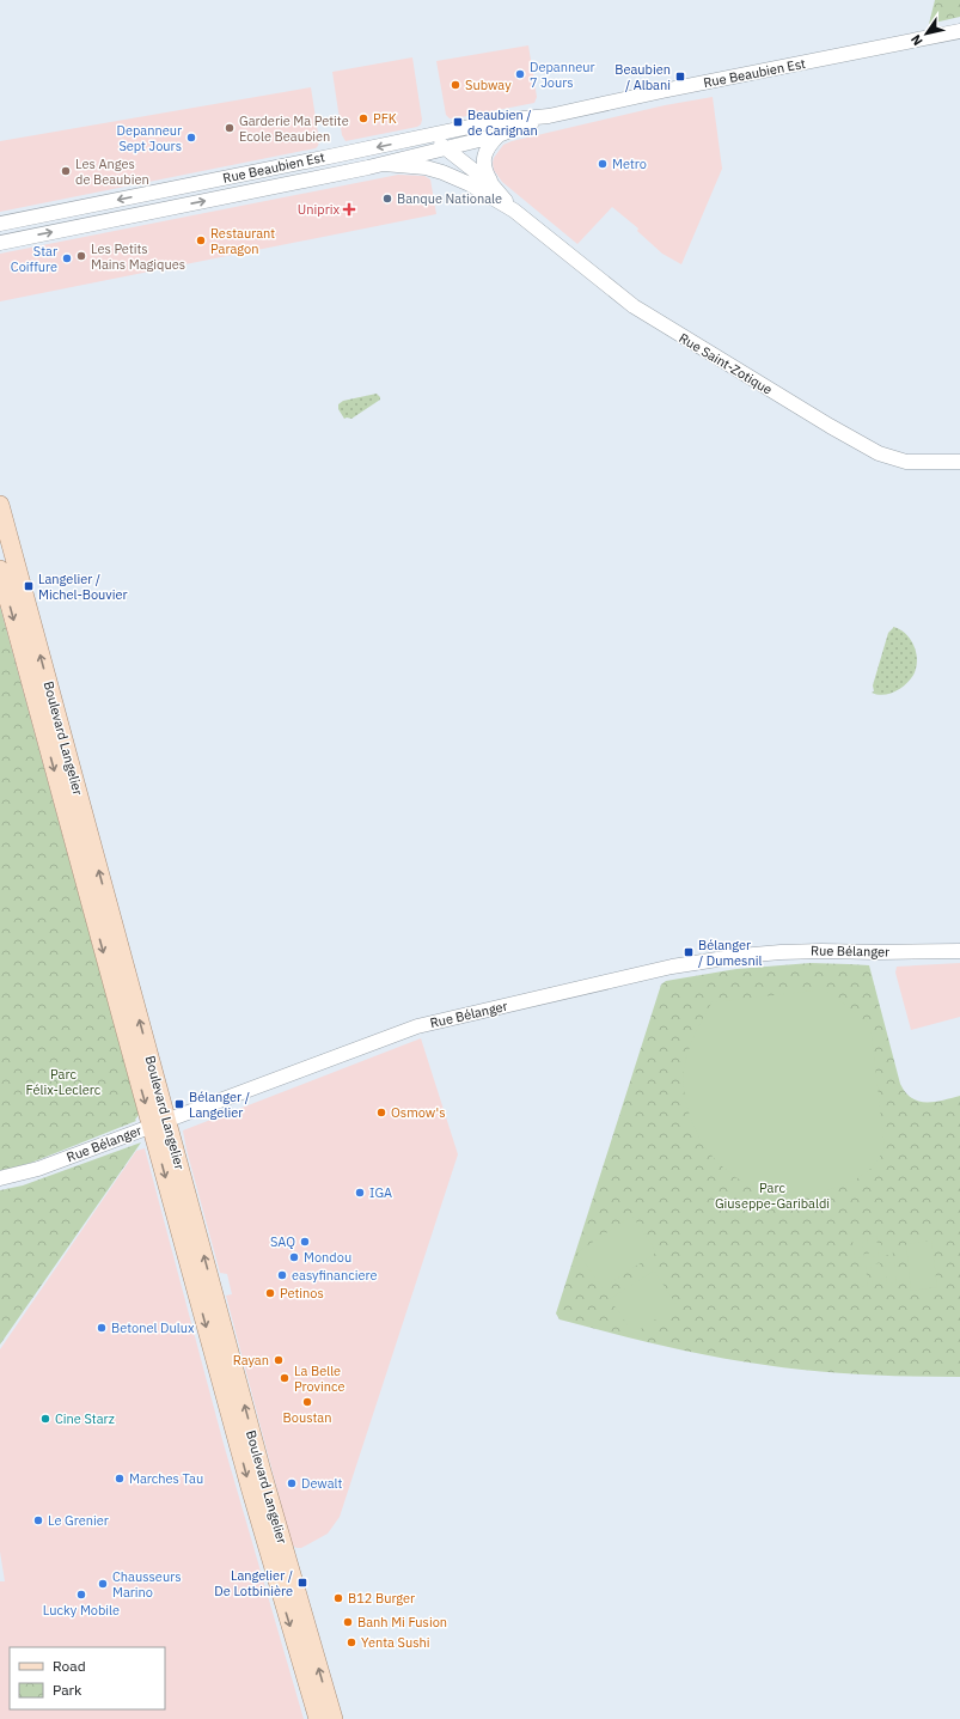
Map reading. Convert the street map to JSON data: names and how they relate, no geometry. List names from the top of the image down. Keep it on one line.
{"streets":{"main road":["Boulevard Langelier"],"street":["Rue Beaubien Est","Rue Saint-Zotique","Rue Bélanger"]},"crossings":[["Rue Beaubien Est","Rue Saint-Zotique"],["Boulevard Langelier","Rue Bélanger"]],"parks":["Parc Félix-Leclerc","Parc Giuseppe-Garibaldi"],"places":{"other":["Depanneur 7 Jours","Subway","PFK","Garderie Ma Petite Ecole Beaubien","Depanneur Sept Jours","Metro","Les Anges de Beaubien","Banque Nationale","Restaurant Paragon","Les Petits Mains Magiques","Star Coiffure","Osmow's","IGA","SAQ","Mondou","easyfinanciere","Petinos","Betonel Dulux","Rayan","La Belle Province","Boustan","Cine Starz","Marches Tau","Dewalt","Le Grenier","Chausseurs Marino","Lucky Mobile","B12 Burger","Banh Mi Fusion","Yenta Sushi"],"transit":["Beaubien / Albani","Beaubien / de Carignan","Langelier / Michel-Bouvier","Bélanger / Dumesnil","Bélanger / Langelier","Langelier / De Lotbinière"],"health":["Uniprix"]},"legend":["Road","Park"],"north":"bottom left"}
